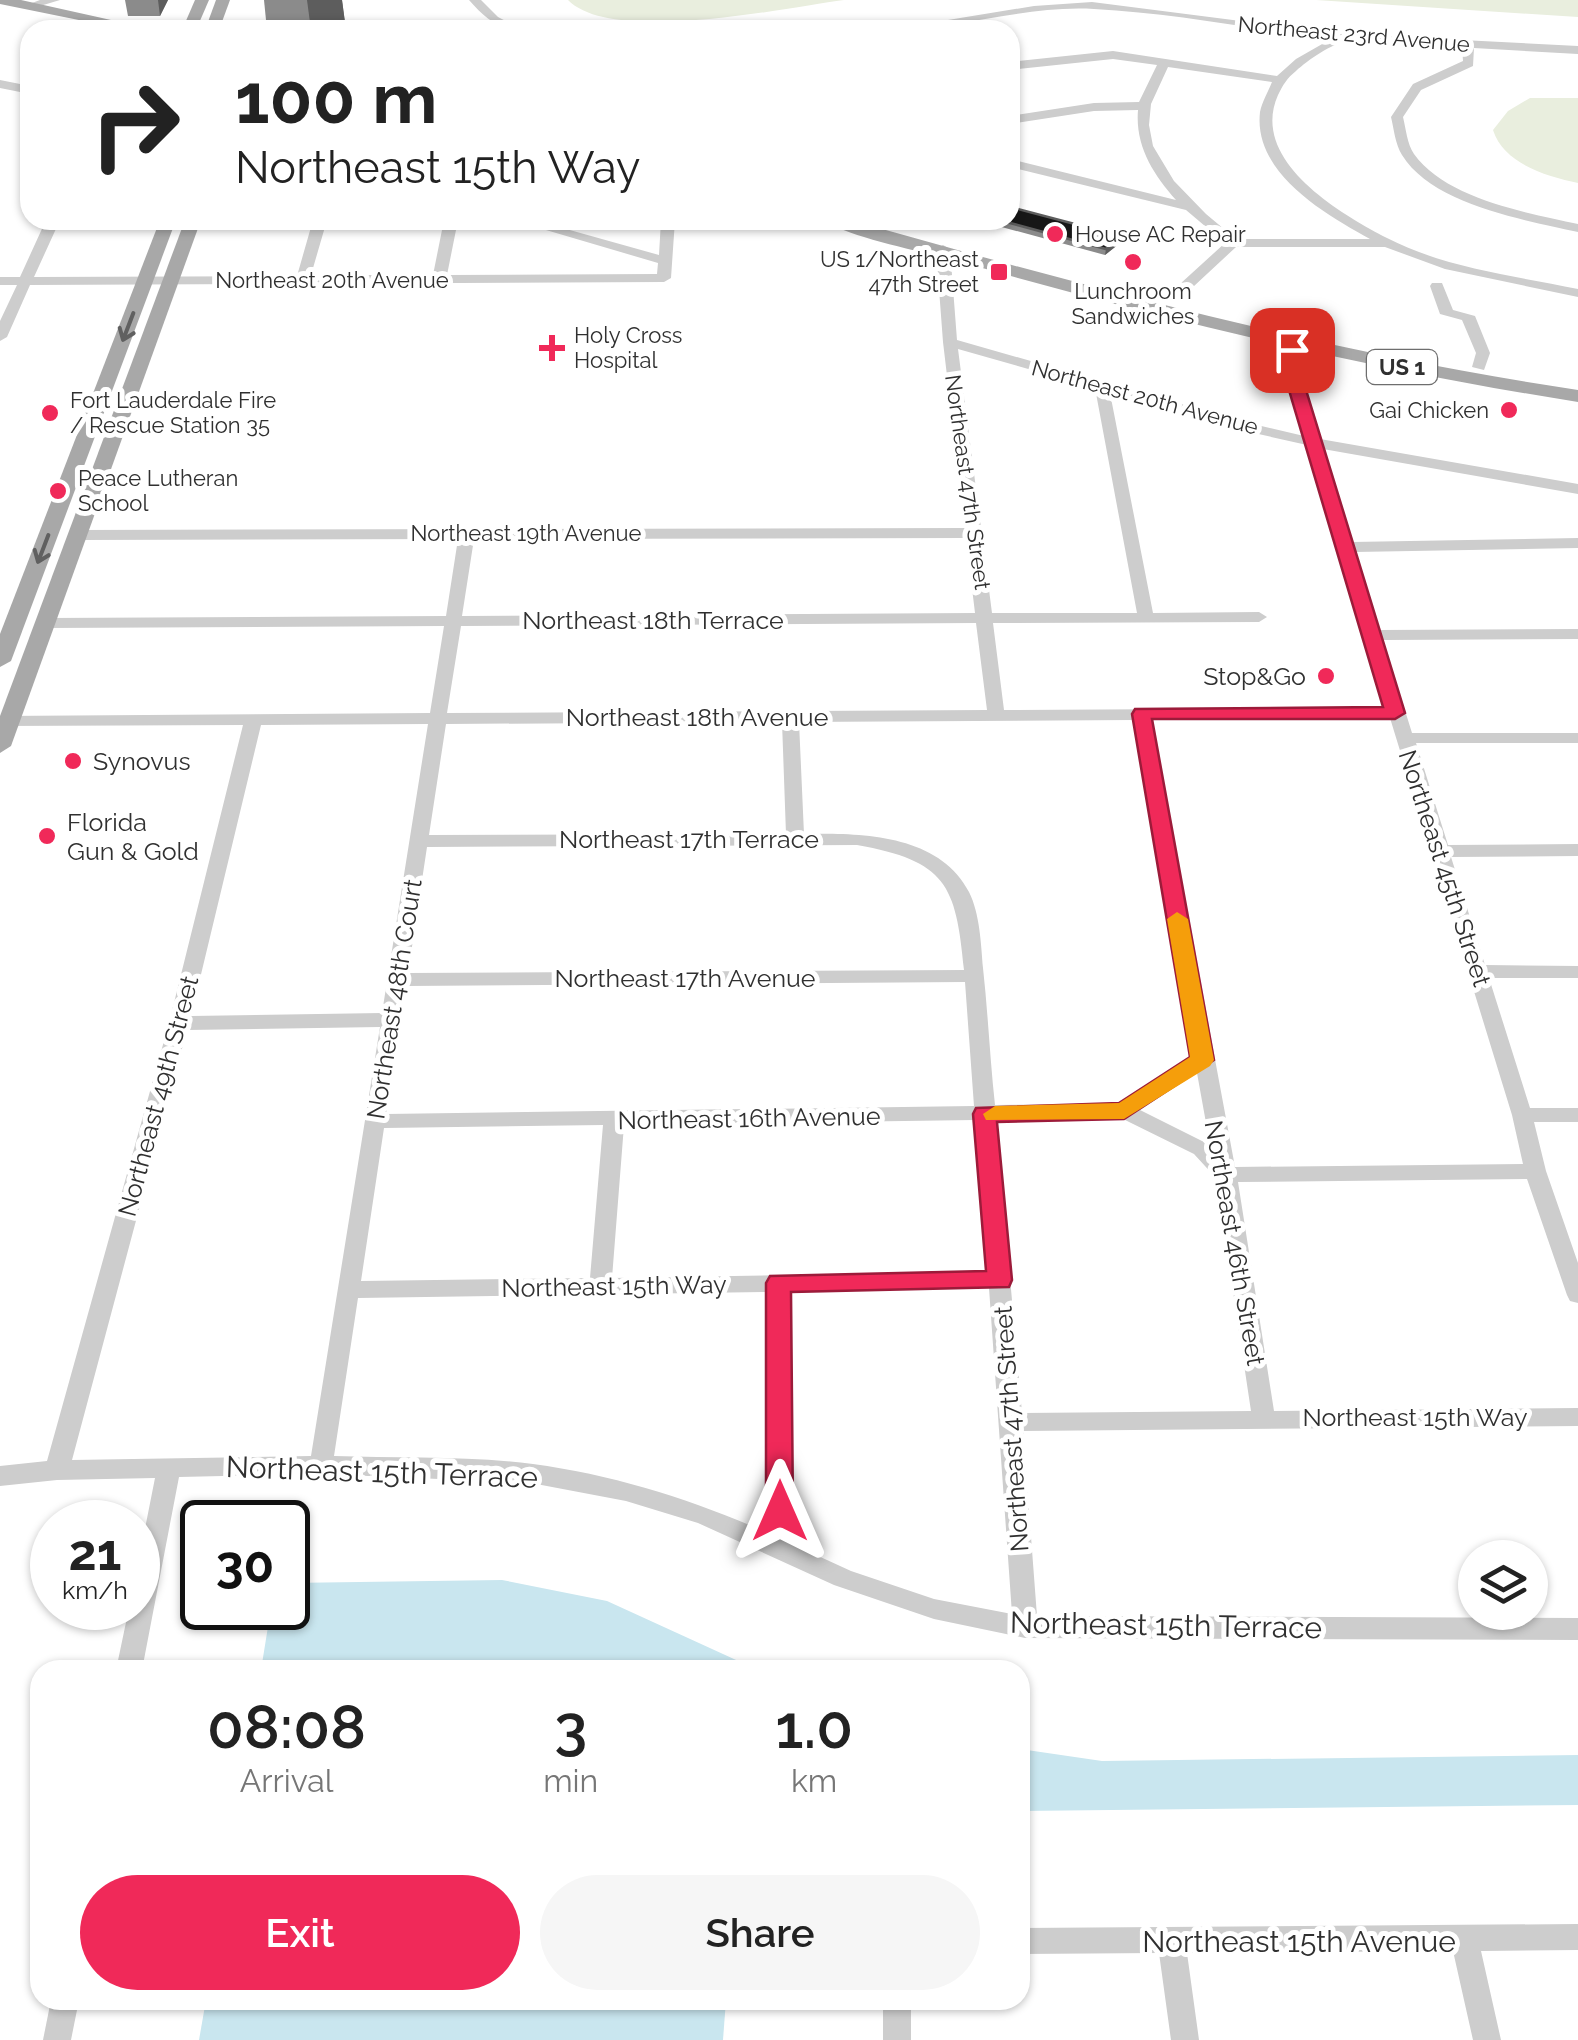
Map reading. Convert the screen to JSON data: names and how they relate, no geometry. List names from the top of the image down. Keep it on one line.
{"streets":{"main road":["US 1"],"street":["Northeast 23rd Avenue","Northeast 20th Avenue","Northeast 47th Street","Northeast 19th Avenue","Northeast 18th Terrace","Northeast 18th Avenue","Northeast 17th Terrace","Northeast 45th Street","Northeast 17th Avenue","Northeast 48th Court","Northeast 49th Street","Northeast 16th Avenue","Northeast 46th Street","Northeast 15th Way","Northeast 15th Terrace","Northeast 15th Avenue"]},"crossings":[["Northeast 20th Avenue","Northeast 47th Street"],["Northeast 20th Avenue","Northeast 45th Street"],["US 1","Northeast 47th Street"],["US 1","Northeast 45th Street"],["Northeast 47th Street","Northeast 19th Avenue"],["Northeast 47th Street","Northeast 18th Terrace"],["Northeast 47th Street","Northeast 18th Avenue"],["Northeast 47th Street","Northeast 17th Terrace"],["Northeast 47th Street","Northeast 17th Avenue"],["Northeast 47th Street","Northeast 16th Avenue"],["Northeast 47th Street","Northeast 15th Way"],["Northeast 47th Street","Northeast 15th Terrace"],["Northeast 19th Avenue","Northeast 48th Court"],["Northeast 18th Terrace","Northeast 48th Court"],["Northeast 18th Avenue","Northeast 45th Street"],["Northeast 18th Avenue","Northeast 48th Court"],["Northeast 18th Avenue","Northeast 49th Street"],["Northeast 18th Avenue","Northeast 46th Street"],["Northeast 17th Terrace","Northeast 48th Court"],["Northeast 17th Avenue","Northeast 48th Court"],["Northeast 48th Court","Northeast 16th Avenue"],["Northeast 48th Court","Northeast 15th Way"],["Northeast 48th Court","Northeast 15th Terrace"],["Northeast 49th Street","Northeast 15th Terrace"],["Northeast 16th Avenue","Northeast 46th Street"],["Northeast 46th Street","Northeast 15th Way"]],"places":{"other":["House AC Repair","Lunchroom Sandwiches","Gai Chicken","Fort Lauderdale Fire / Rescue Station 35","Peace Lutheran School","Stop&Go","Synovus","Florida Gun & Gold"],"transit":["US 1/Northeast 47th Street"],"health":["Holy Cross Hospital"]},"page":{"turn":["100 m","Northeast 15th Way"],"speed":"21 km/h","limit":"30","eta":["08:08","Arrival","3","min","1.0","km"],"buttons":["Exit","Share"]}}
